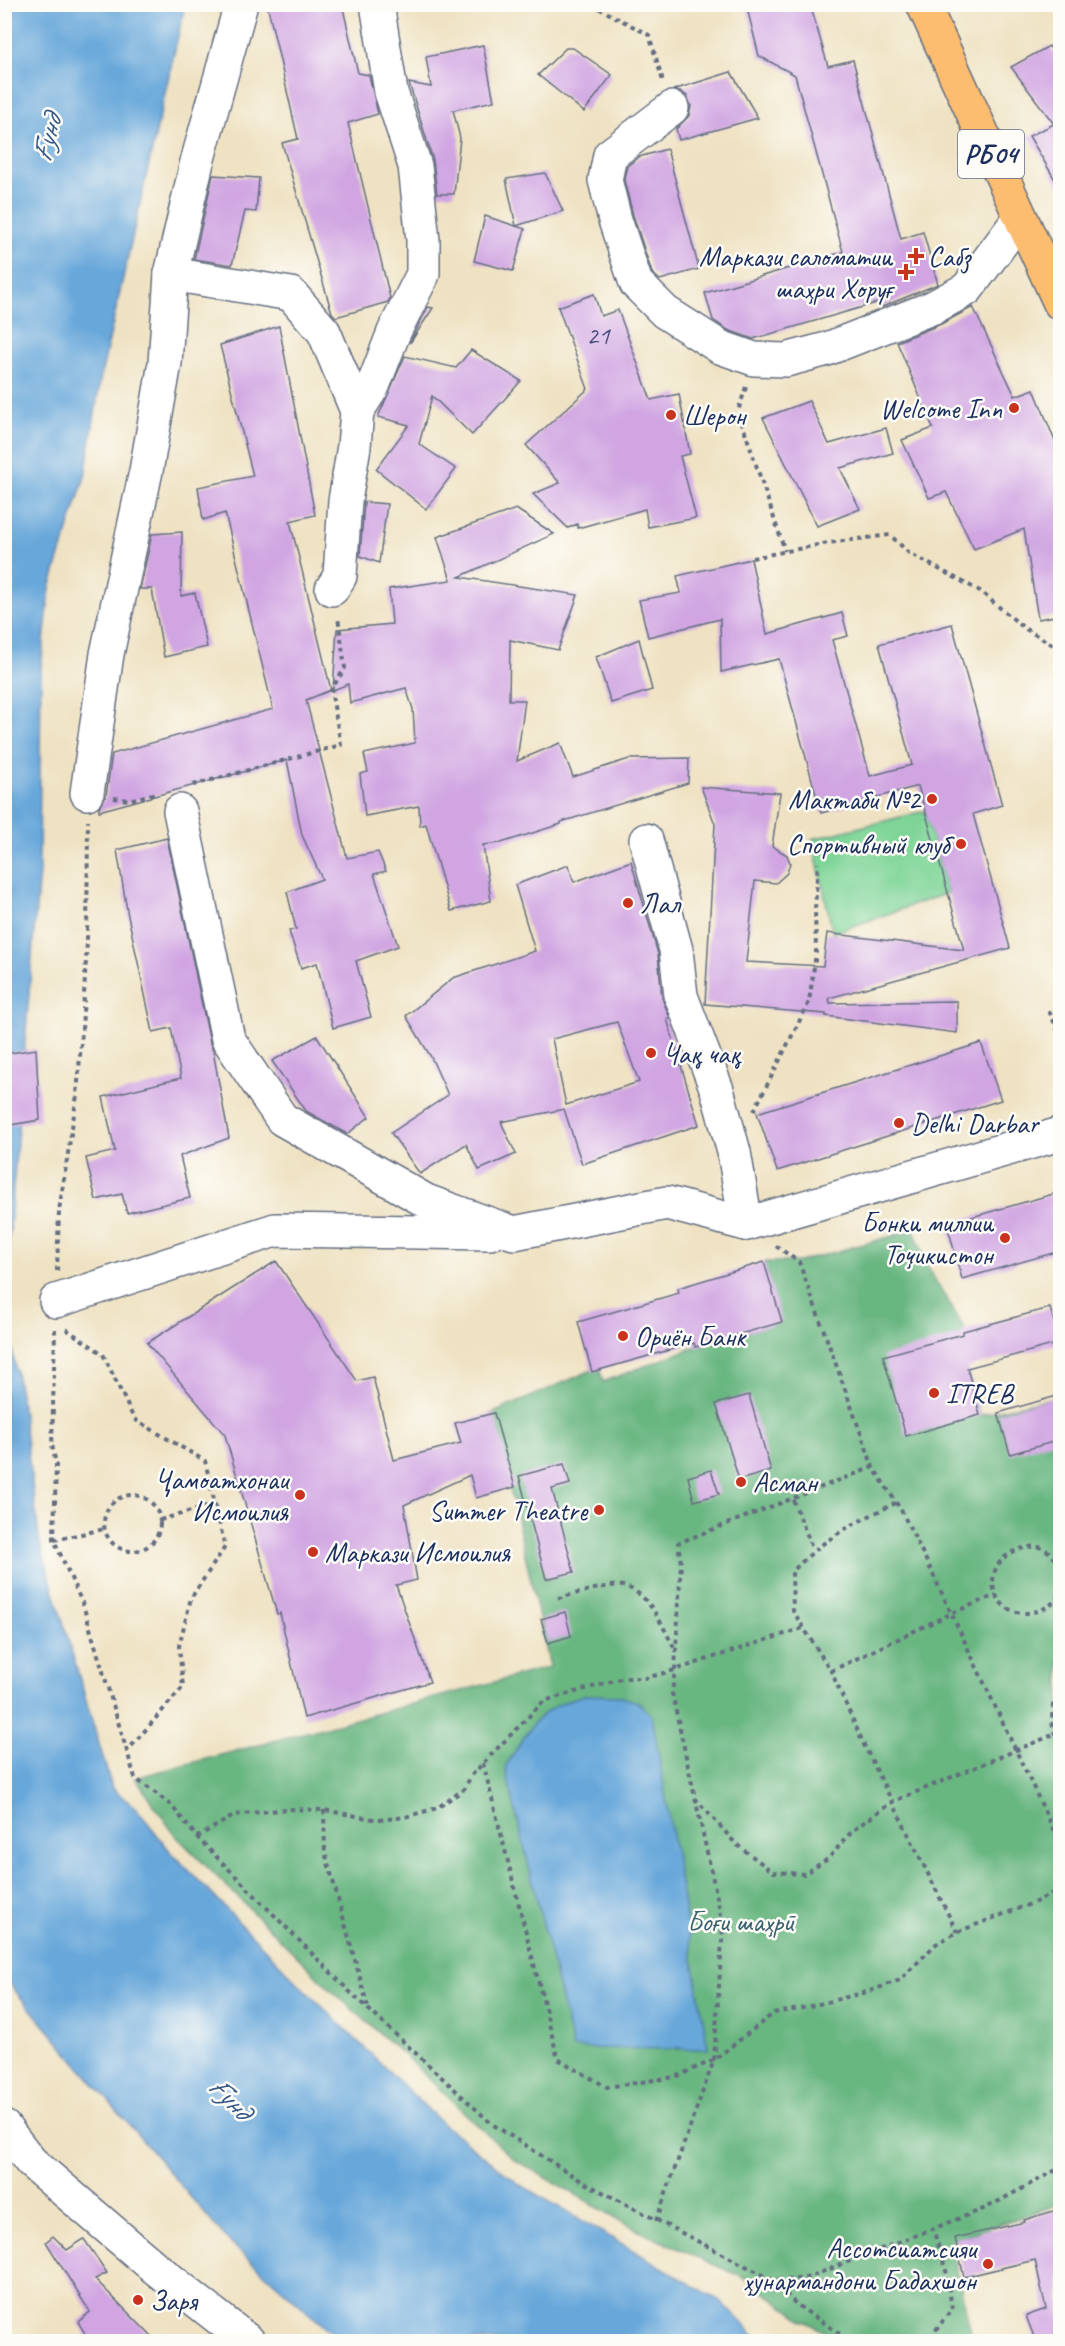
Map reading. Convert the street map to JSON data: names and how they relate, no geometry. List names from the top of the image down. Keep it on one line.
{"streets":{"main road":["РБ04"]},"water":["Ғунд"],"parks":["Боғи шаҳрӣ"],"places":{"health":["Сабз","Маркази саломатии шаҳри Хоруғ"],"other":["Welcome Inn","Шерон","Мактаби №2","Спортивный клуб","Лал","Чақ чақ","Delhi Darbar","Бонки миллии Тоҷикистон","Ориён Банк","ITREB","Асман","Ҷамоатхонаи Исмоилия","Summer Theatre","Маркази Исмоилия","Ассотсиатсияи ҳунармандони Бадахшон","Заря"]},"house_numbers":["21"]}
